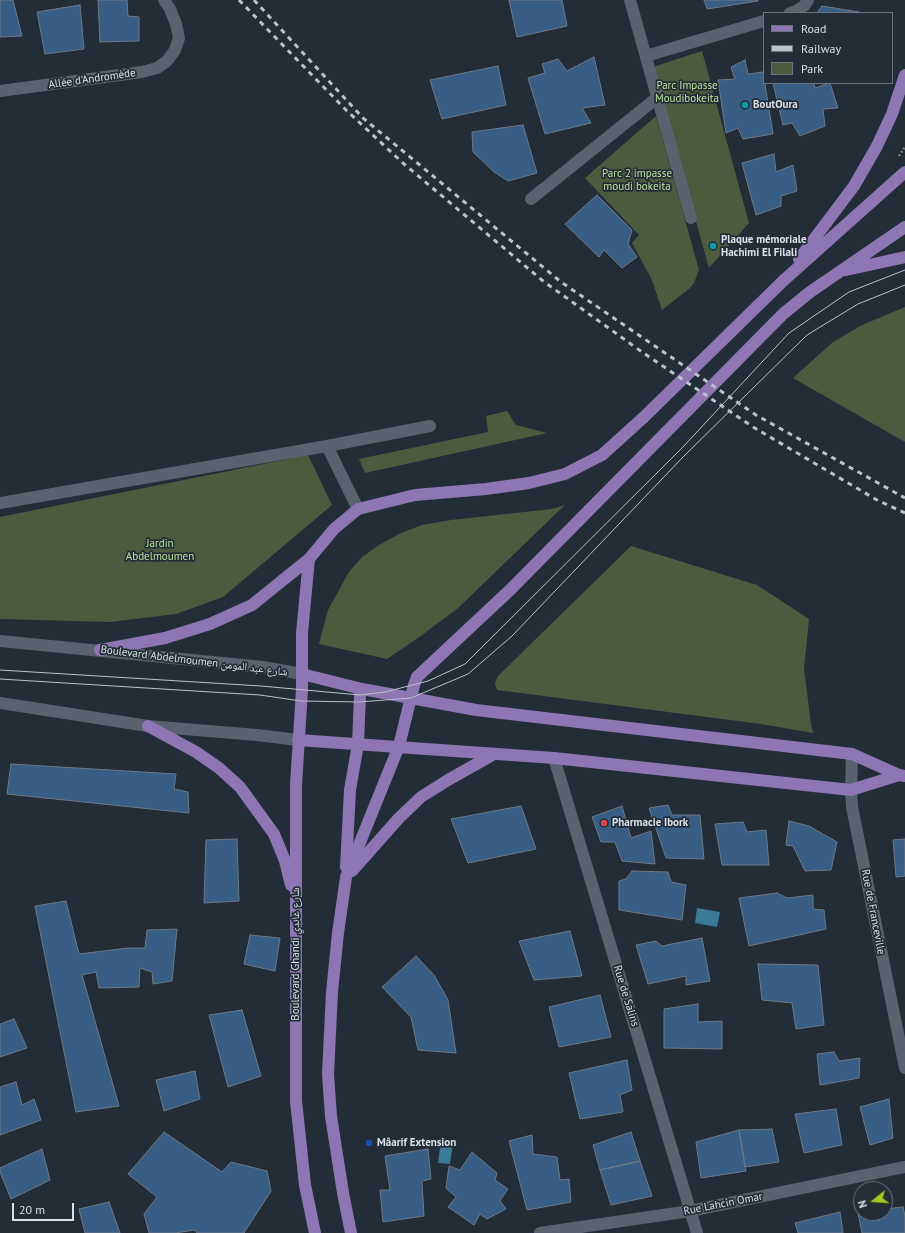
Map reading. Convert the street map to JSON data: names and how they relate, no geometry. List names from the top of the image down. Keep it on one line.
{"streets":{"main road":["Boulevard Abdelmoumen شارع عبد المومن","Boulevard Ghandi شارع غاندي"],"street":["Allée d'Andromède","Rue de Franceville","Rue de Salins","Rue Lahcin Omar"]},"crossings":[["Boulevard Abdelmoumen شارع عبد المومن","Rue de Franceville"],["Boulevard Abdelmoumen شارع عبد المومن","Boulevard Ghandi شارع غاندي"],["Rue de Salins","Rue Lahcin Omar"]],"parks":["Parc Impasse Moudibokeita","Parc 2 impasse moudi bokeita","Jardin Abdelmoumen"],"places":["BoutOura","Plaque mémoriale Hachimi El Filali","Pharmacie Ibork","Mâarif Extension"],"legend":["Road","Railway","Park"],"scale_bar":"20 m","north":"left"}
